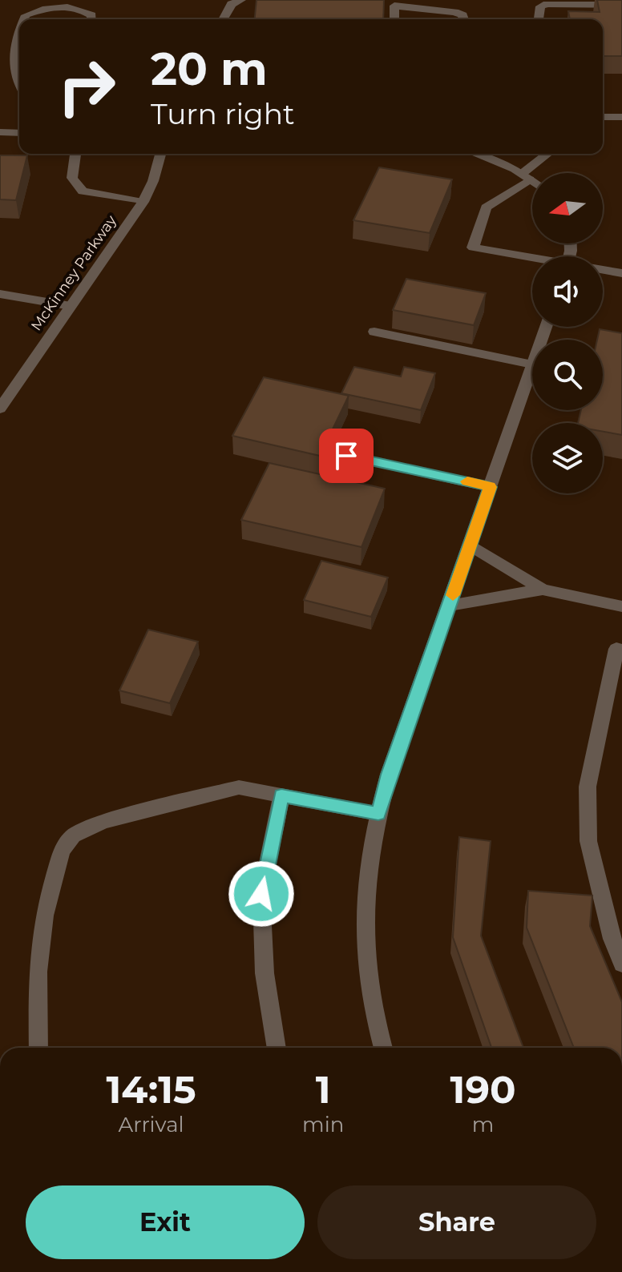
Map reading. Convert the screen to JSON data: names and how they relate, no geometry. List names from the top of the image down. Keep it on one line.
{"streets":{"street":["McKinney Parkway"]},"north":"left","page":{"turn":["20 m","Turn right"],"eta":["14:15","Arrival","1","min","190","m"],"buttons":["Exit","Share"]}}
